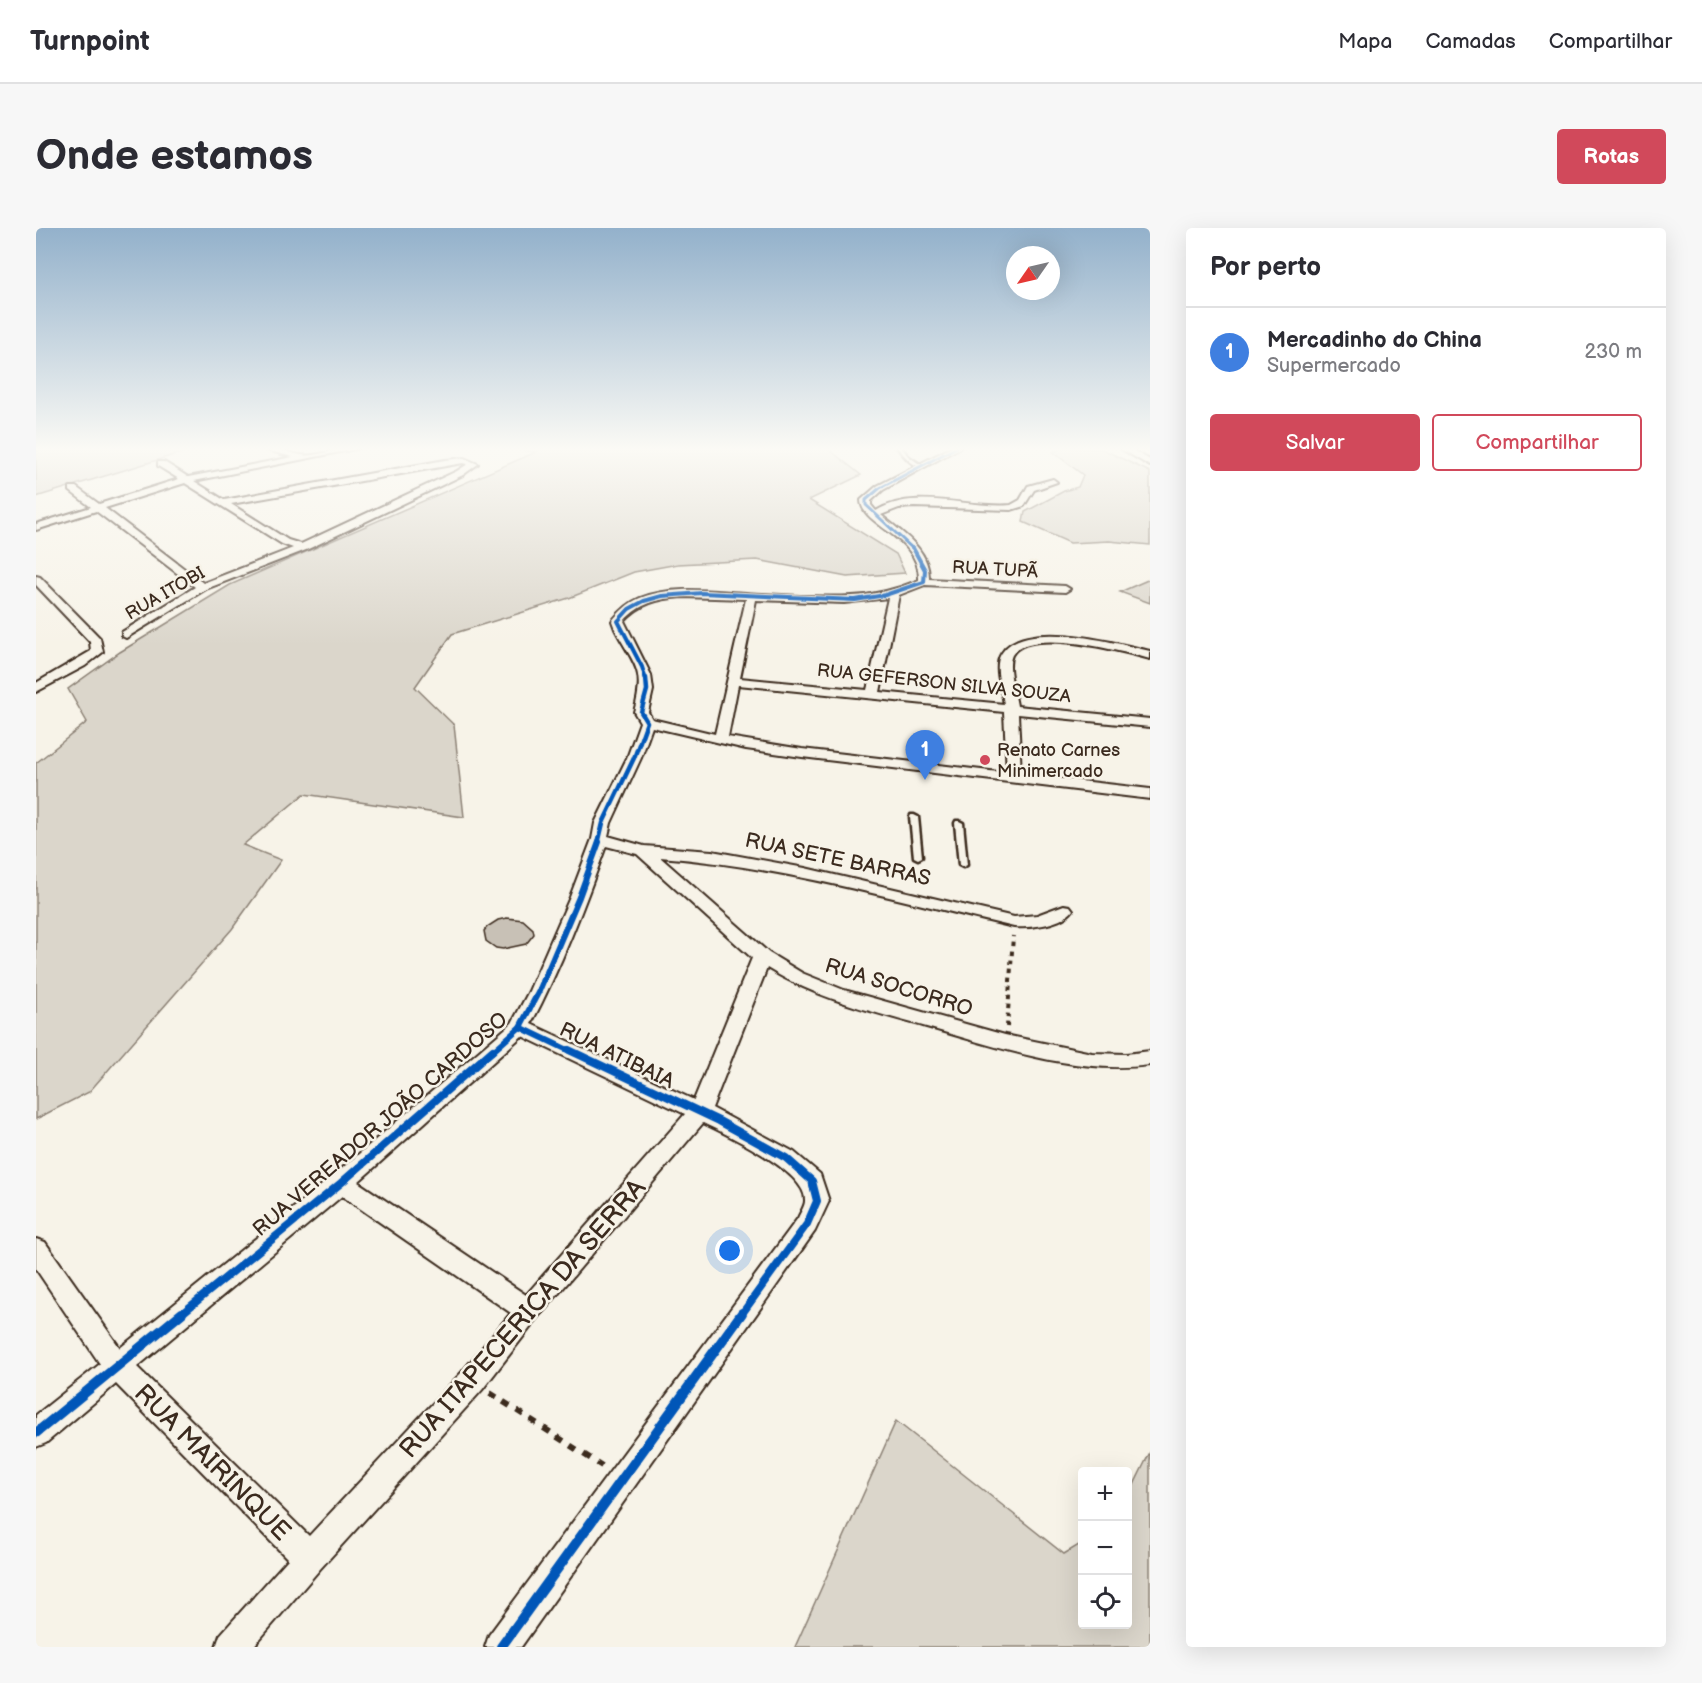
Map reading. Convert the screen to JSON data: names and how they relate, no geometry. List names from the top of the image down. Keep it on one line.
{"streets":{"street":["RUA TUPÃ","RUA ITOBI","RUA GEFERSON SILVA SOUZA","RUA SETE BARRAS","RUA SOCORRO","RUA ATIBAIA","RUA VEREADOR JOÃO CARDOSO","RUA ITAPECERICA DA SERRA","RUA MAIRINQUE"]},"crossings":[["RUA TUPÃ","RUA VEREADOR JOÃO CARDOSO"],["RUA SETE BARRAS","RUA SOCORRO"],["RUA SETE BARRAS","RUA VEREADOR JOÃO CARDOSO"],["RUA SOCORRO","RUA ITAPECERICA DA SERRA"],["RUA ATIBAIA","RUA VEREADOR JOÃO CARDOSO"],["RUA ATIBAIA","RUA ITAPECERICA DA SERRA"],["RUA VEREADOR JOÃO CARDOSO","RUA MAIRINQUE"],["RUA ITAPECERICA DA SERRA","RUA MAIRINQUE"]],"places":["Renato Carnes Minimercado"],"north":"bottom left","page":{"header":"Turnpoint","nav":["Mapa","Camadas","Compartilhar"],"buttons":["Rotas",["Salvar","Compartilhar"]],"title":"Onde estamos","heading":"Por perto","list":[{"mark":"1","name":"Mercadinho do China","note":"Supermercado","value":"230 m"}],"pins":"1","map_buttons":["+","−"]}}
